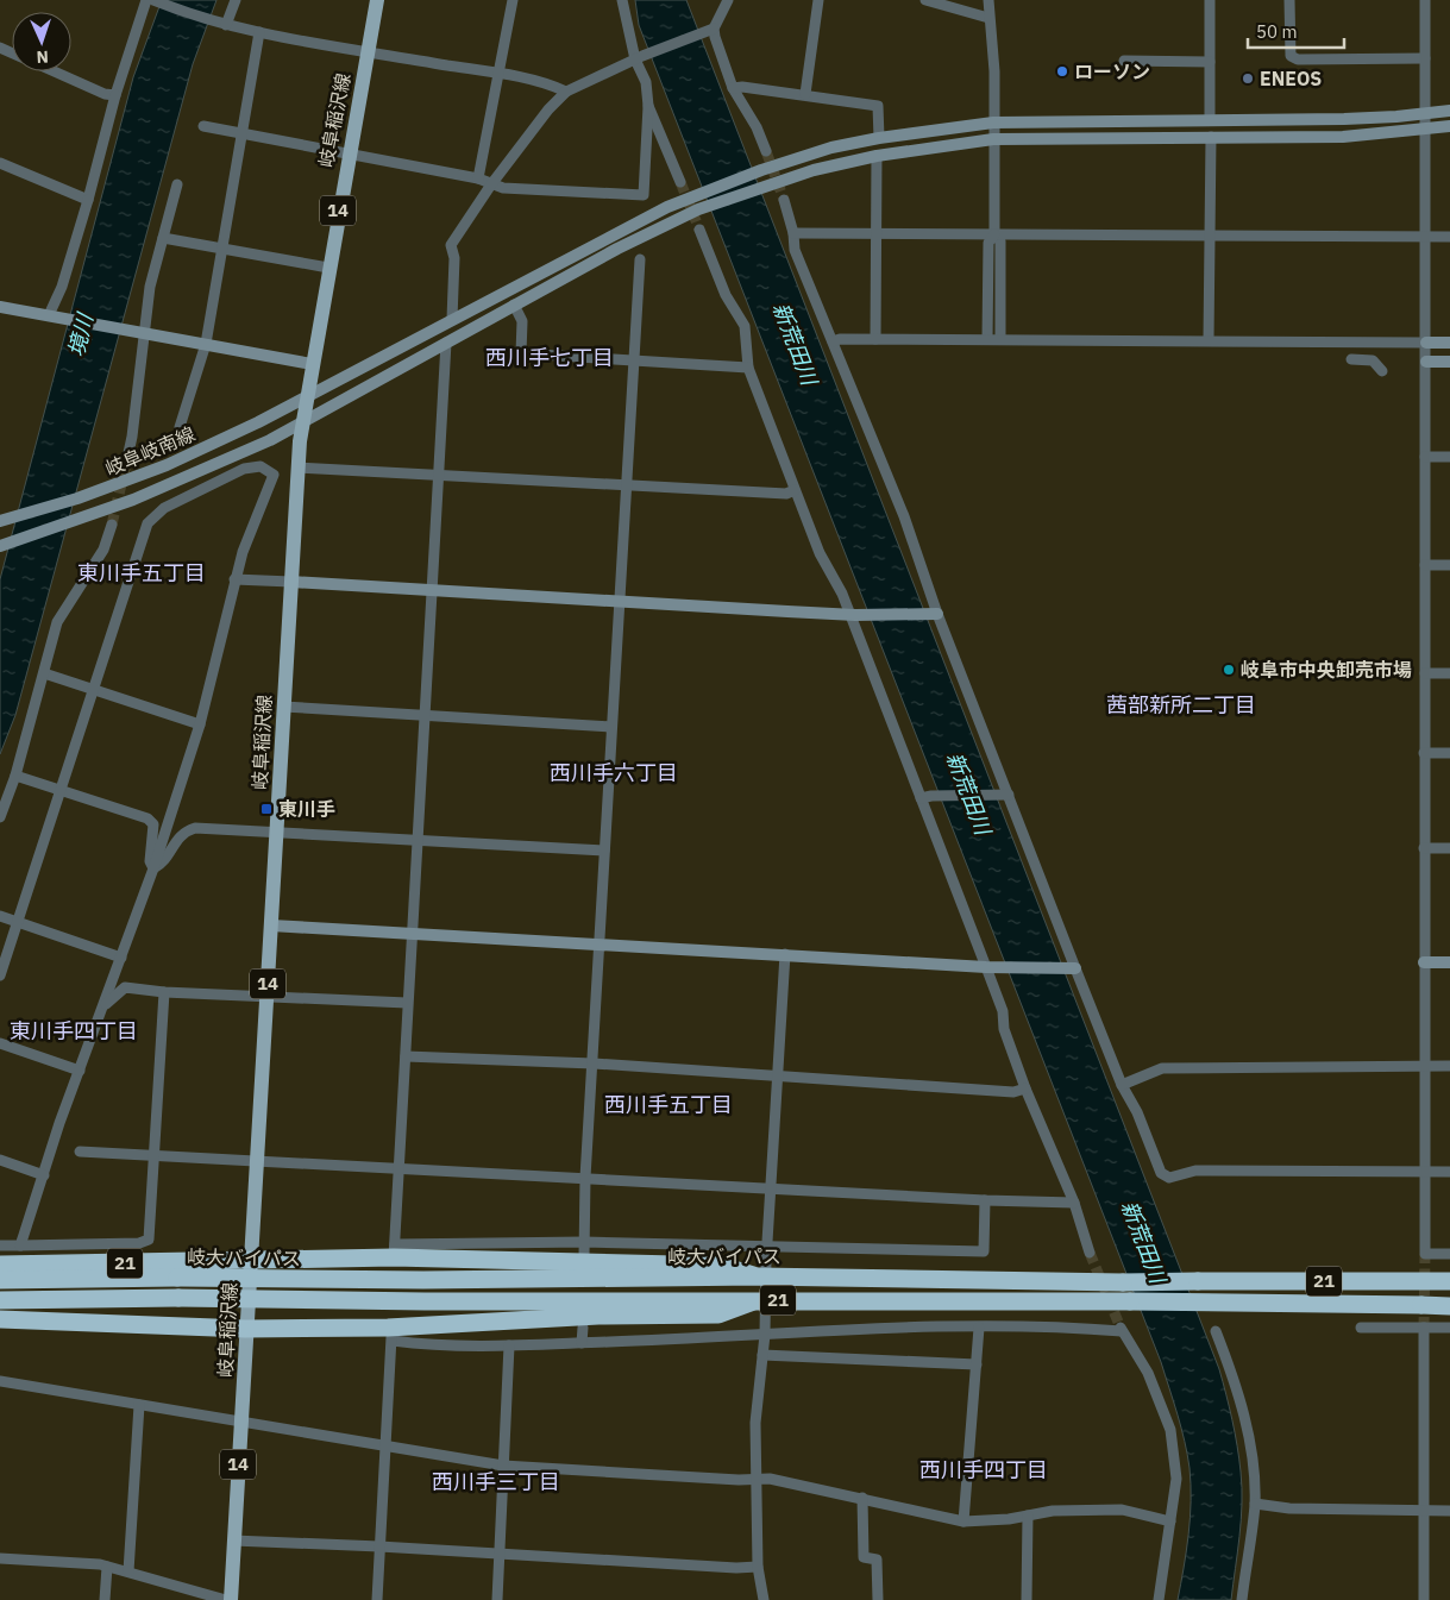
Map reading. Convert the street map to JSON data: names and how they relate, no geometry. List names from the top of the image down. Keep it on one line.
{"streets":{"highway":["岐大バイパス","21"],"main road":["岐阜稲沢線","14"],"street":["岐阜岐南線"]},"crossings":[["岐阜稲沢線","岐阜岐南線"],["岐阜稲沢線","21"],["岐大バイパス","21"]],"districts":["西川手七丁目","東川手五丁目","茜部新所二丁目","西川手六丁目","東川手四丁目","西川手五丁目","西川手四丁目","西川手三丁目"],"water":["境川","新荒田川"],"places":{"other":["ローソン","ENEOS","岐阜市中央卸売市場"],"transit":["東川手"]},"scale_bar":"50 m","north":"bottom"}
